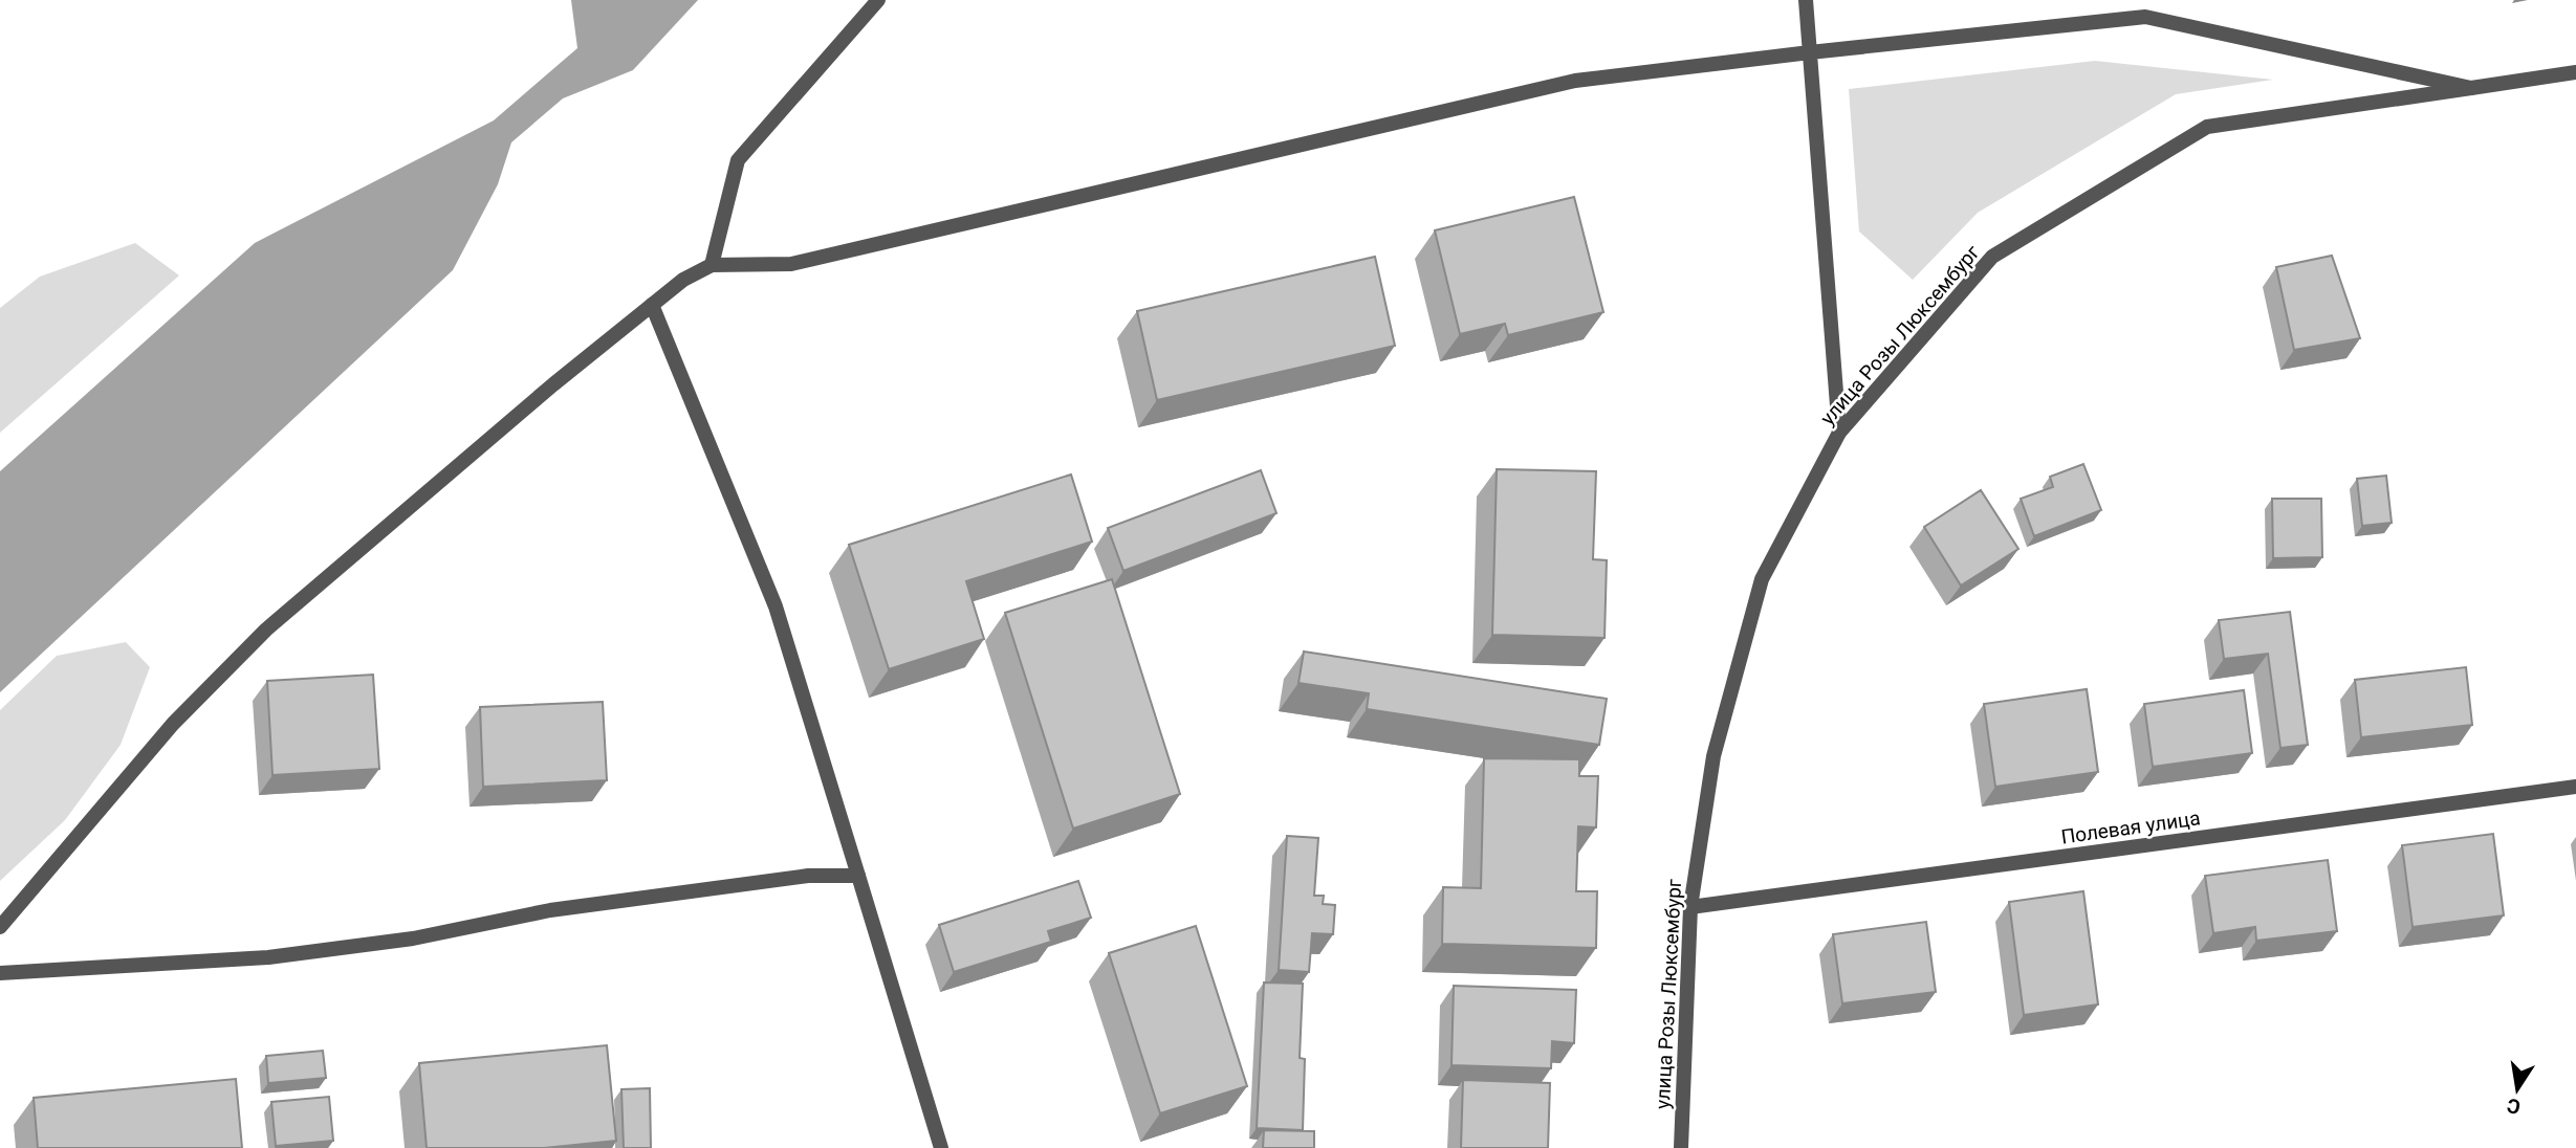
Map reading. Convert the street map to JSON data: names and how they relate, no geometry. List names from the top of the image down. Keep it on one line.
{"streets":{"street":["улица Розы Люксембург","Полевая улица"]},"crossings":[["улица Розы Люксембург","Полевая улица"]],"north":"bottom"}
